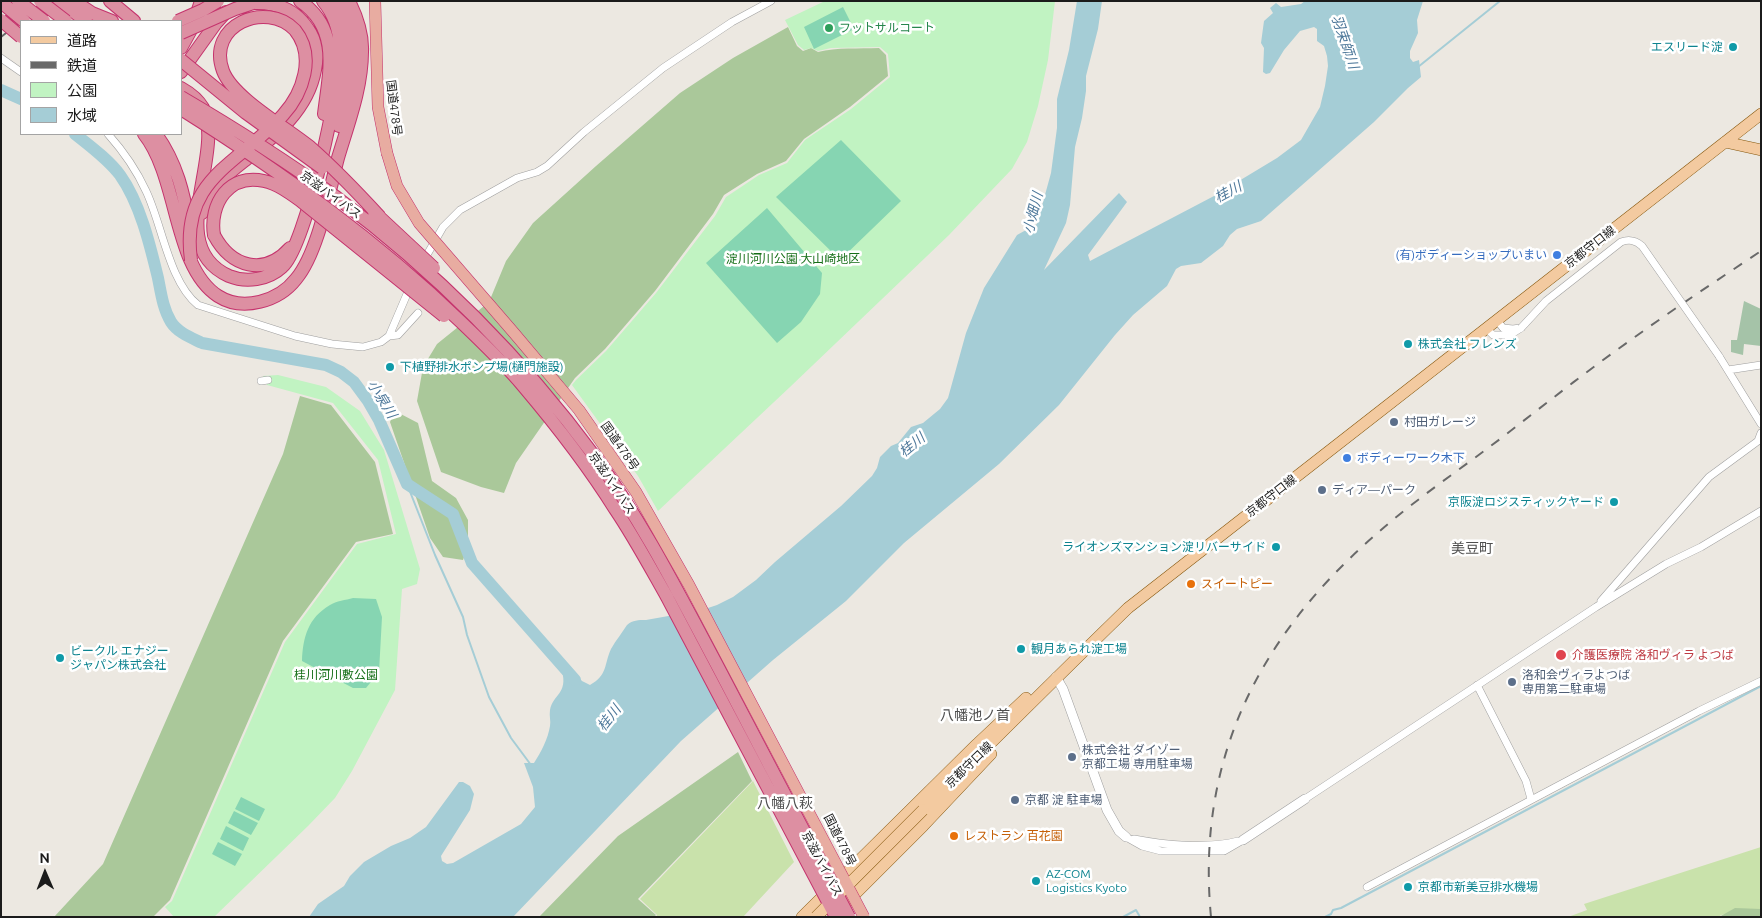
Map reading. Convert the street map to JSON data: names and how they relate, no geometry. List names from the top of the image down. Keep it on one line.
{"streets":{"highway":["国道478号","京滋バイパス"],"main road":["京都守口線"]},"crossings":[["国道478号","京都守口線"]],"districts":["美豆町","八幡池ノ首","八幡八萩"],"water":["羽束師川","桂川","小畑川","小泉川"],"parks":["淀川河川公園 大山崎地区","桂川河川敷公園"],"places":["フットサルコート","エスリード淀","(有)ボディーショップいまい","株式会社 フレンズ","下植野排水ポンプ場(樋門施設)","村田ガレージ","ボディーワーク木下","ディア―パーク","京阪淀ロジスティックヤード","ライオンズマンション淀リバーサイド","スイートピー","観月あられ淀工場","介護医療院 洛和ヴィラ よつば","ビークル エナジー ジャパン株式会社","洛和会ヴィラよつば 専用第二駐車場","株式会社 ダイゾー 京都工場 専用駐車場","京都 淀 駐車場","レストラン 百花園","AZ-COM Logistics Kyoto","京都市新美豆排水機場"],"legend":["道路","鉄道","公園","水域"],"north":"top"}
